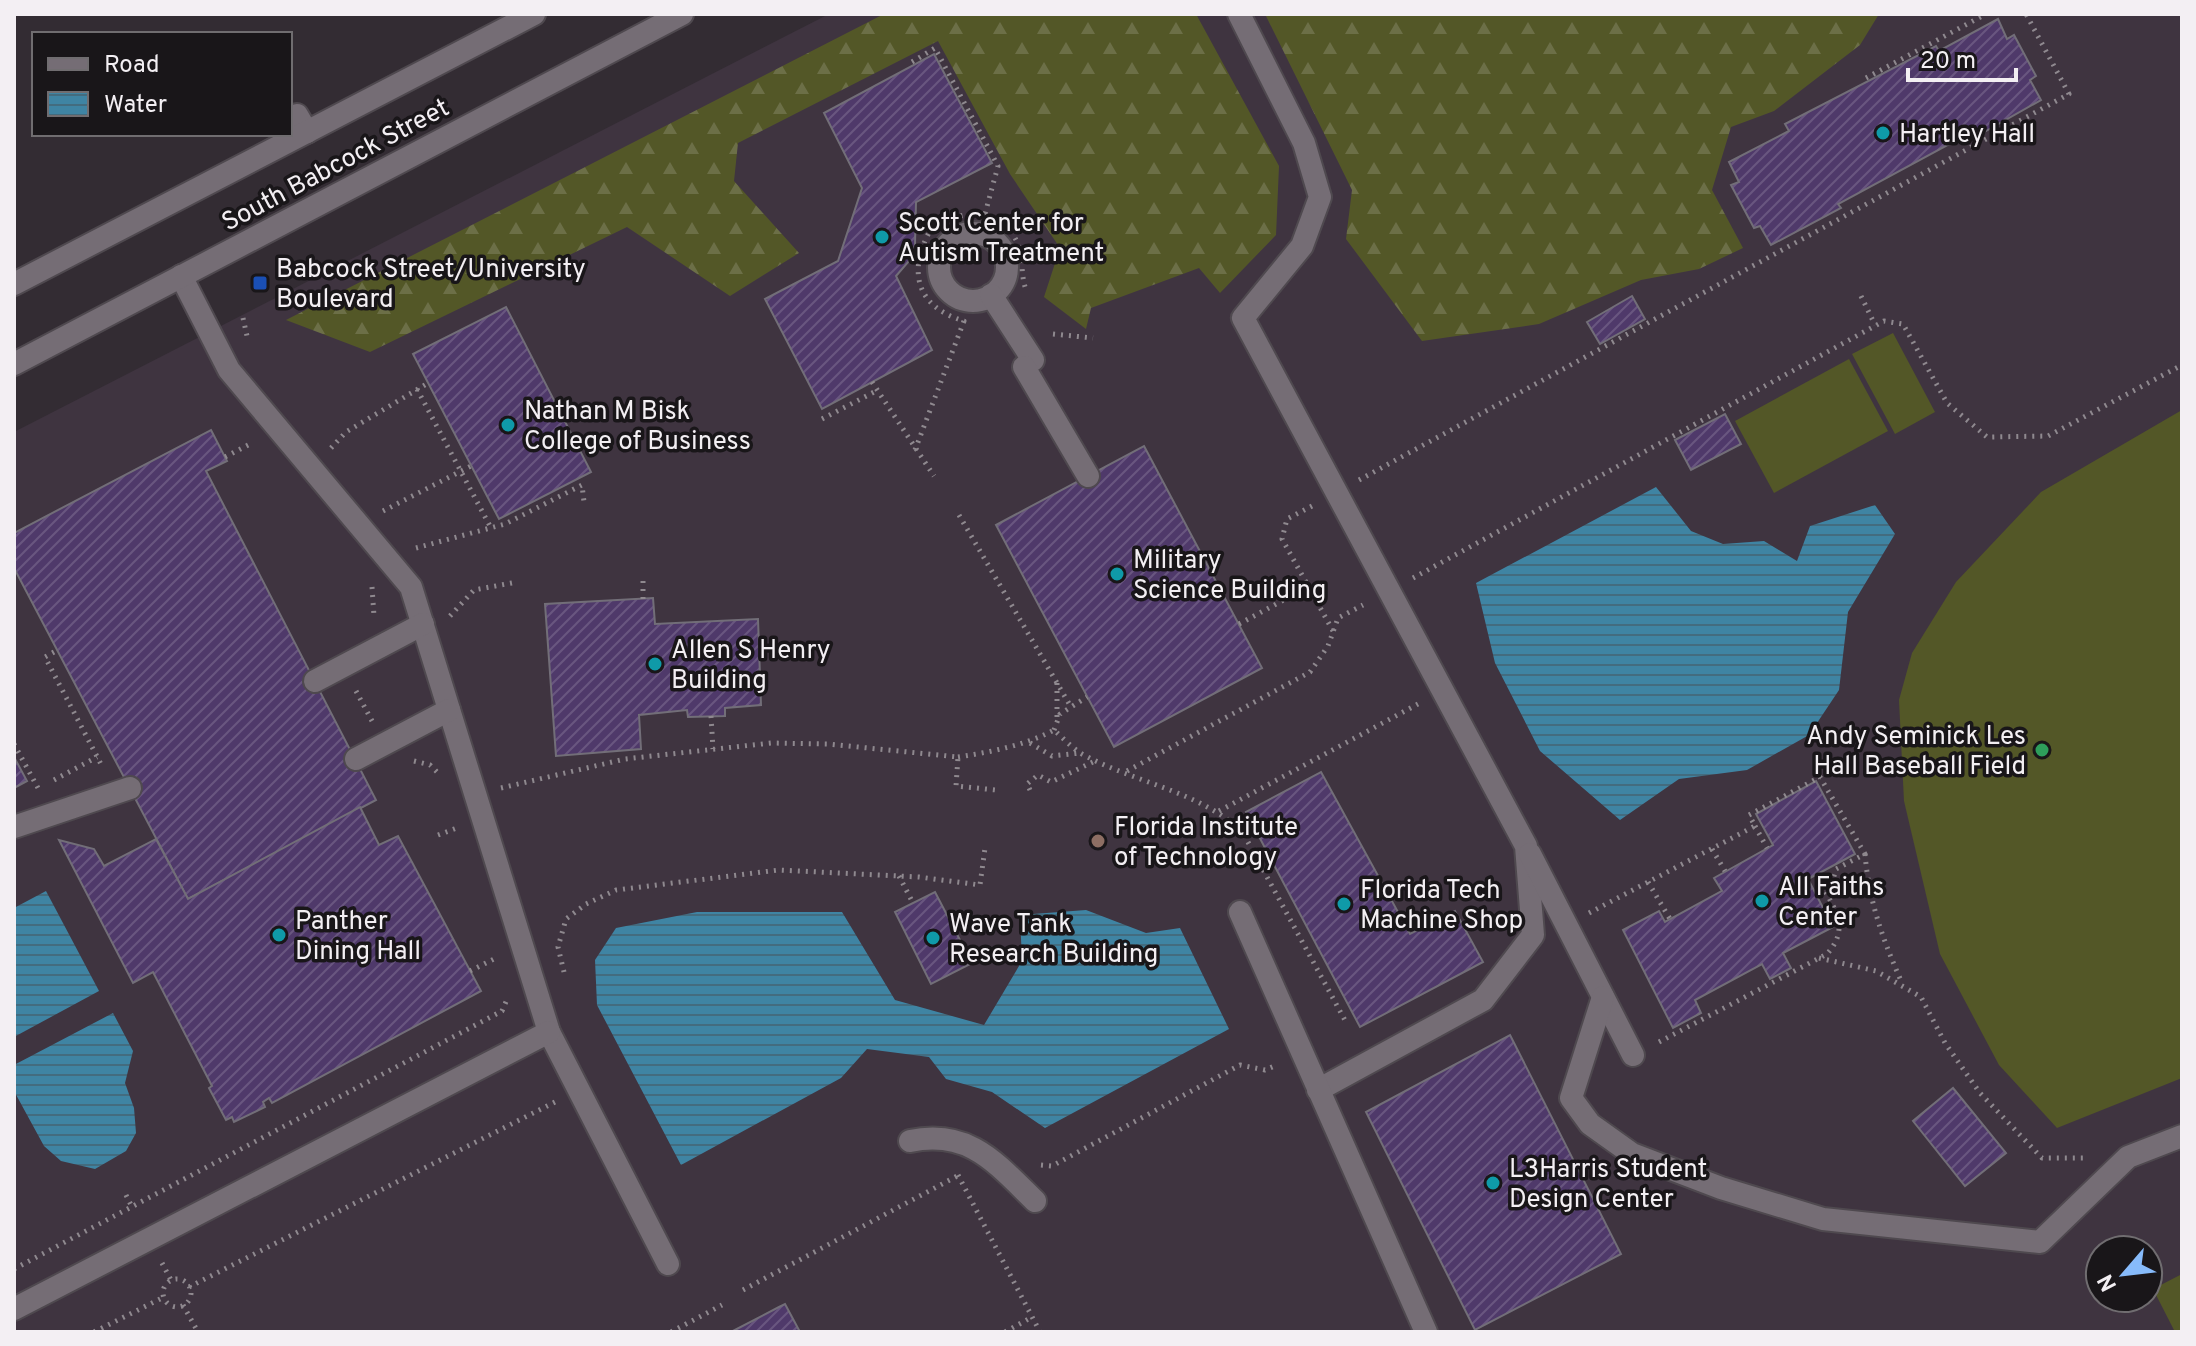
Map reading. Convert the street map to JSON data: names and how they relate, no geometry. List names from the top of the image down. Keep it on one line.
{"streets":{"main road":["South Babcock Street"]},"places":{"other":["Hartley Hall","Scott Center for Autism Treatment","Nathan M Bisk College of Business","Military Science Building","Allen S Henry Building","Andy Seminick Les Hall Baseball Field","Florida Institute of Technology","All Faiths Center","Florida Tech Machine Shop","Panther Dining Hall","Wave Tank Research Building","L3Harris Student Design Center"],"transit":["Babcock Street/University Boulevard"]},"legend":["Road","Water"],"scale_bar":"20 m","north":"bottom left"}
